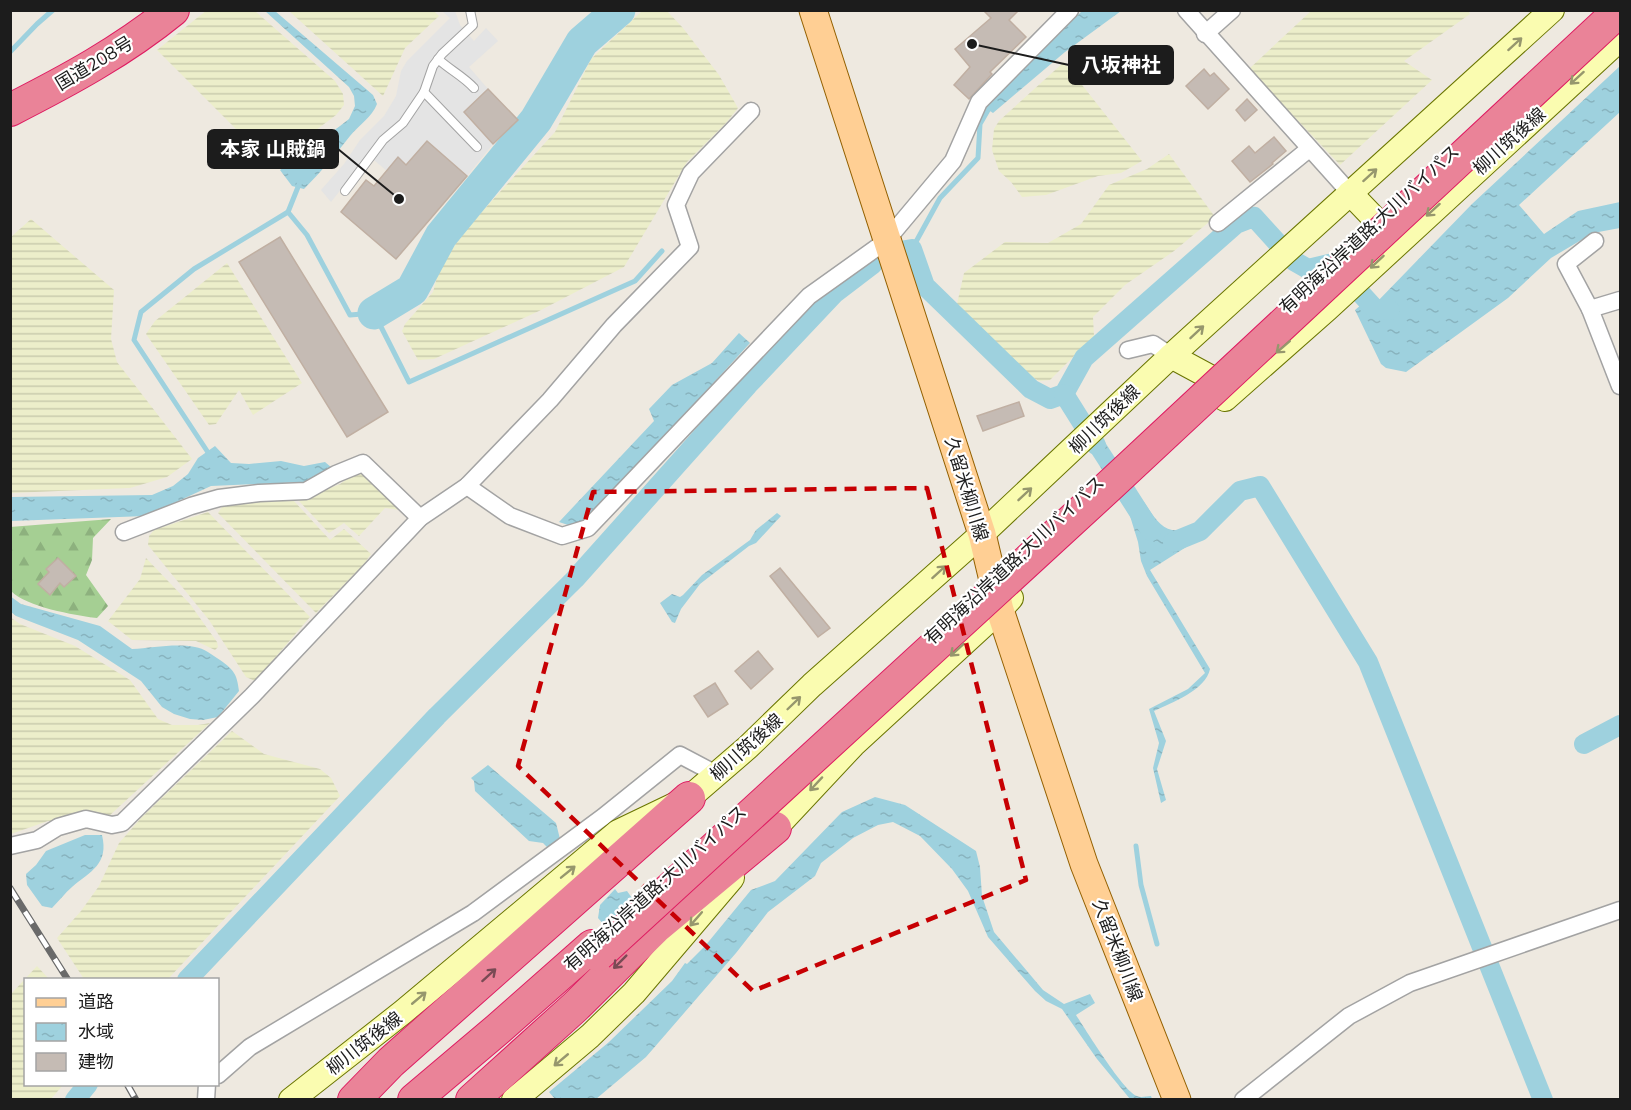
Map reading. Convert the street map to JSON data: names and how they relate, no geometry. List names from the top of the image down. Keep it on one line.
{"streets":{"highway":["国道208号","有明海沿岸道路;大川バイパス"],"main road":["柳川筑後線","久留米柳川線"]},"crossings":[["柳川筑後線","久留米柳川線"]],"places":["八坂神社","本家 山賊鍋"],"legend":["道路","水域","建物"]}
